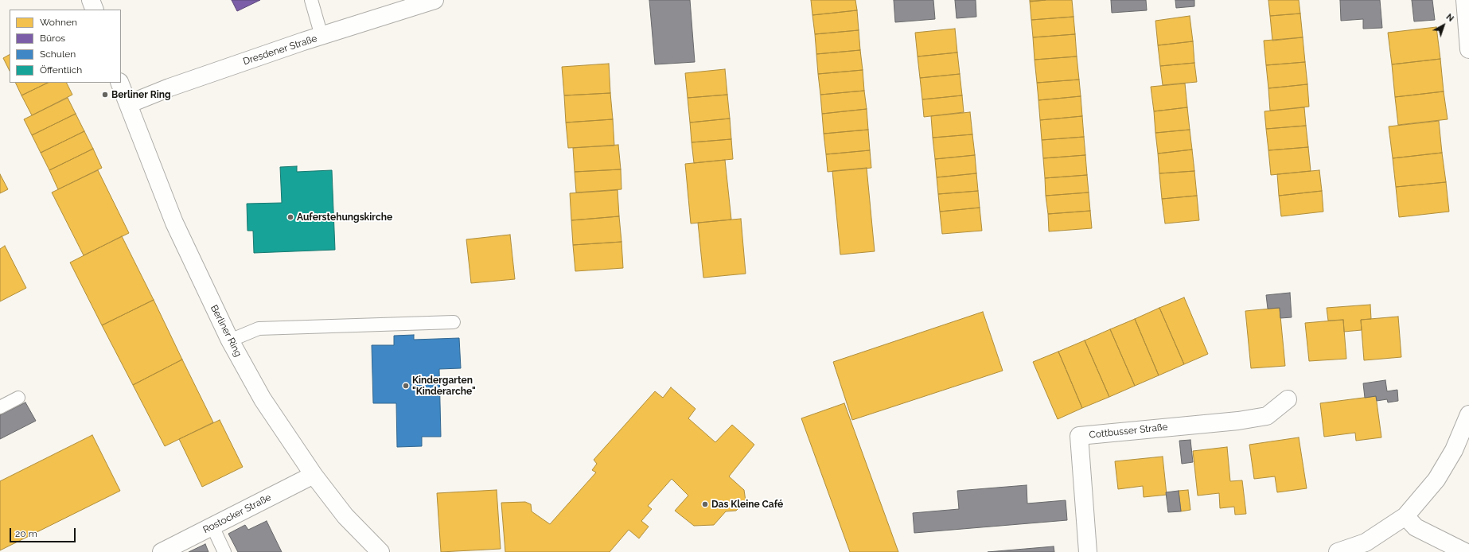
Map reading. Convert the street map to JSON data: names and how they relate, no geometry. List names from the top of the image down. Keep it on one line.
{"streets":{"street":["Dresdener Straße","Berliner Ring","Cottbusser Straße","Rostocker Straße"]},"crossings":[["Dresdener Straße","Berliner Ring"],["Berliner Ring","Rostocker Straße"]],"places":["Berliner Ring","Auferstehungskirche","Kindergarten \"Kinderarche\"","Das Kleine Café"],"legend":["Wohnen","Büros","Schulen","Öffentlich"],"scale_bar":"20 m","north":"top right"}
